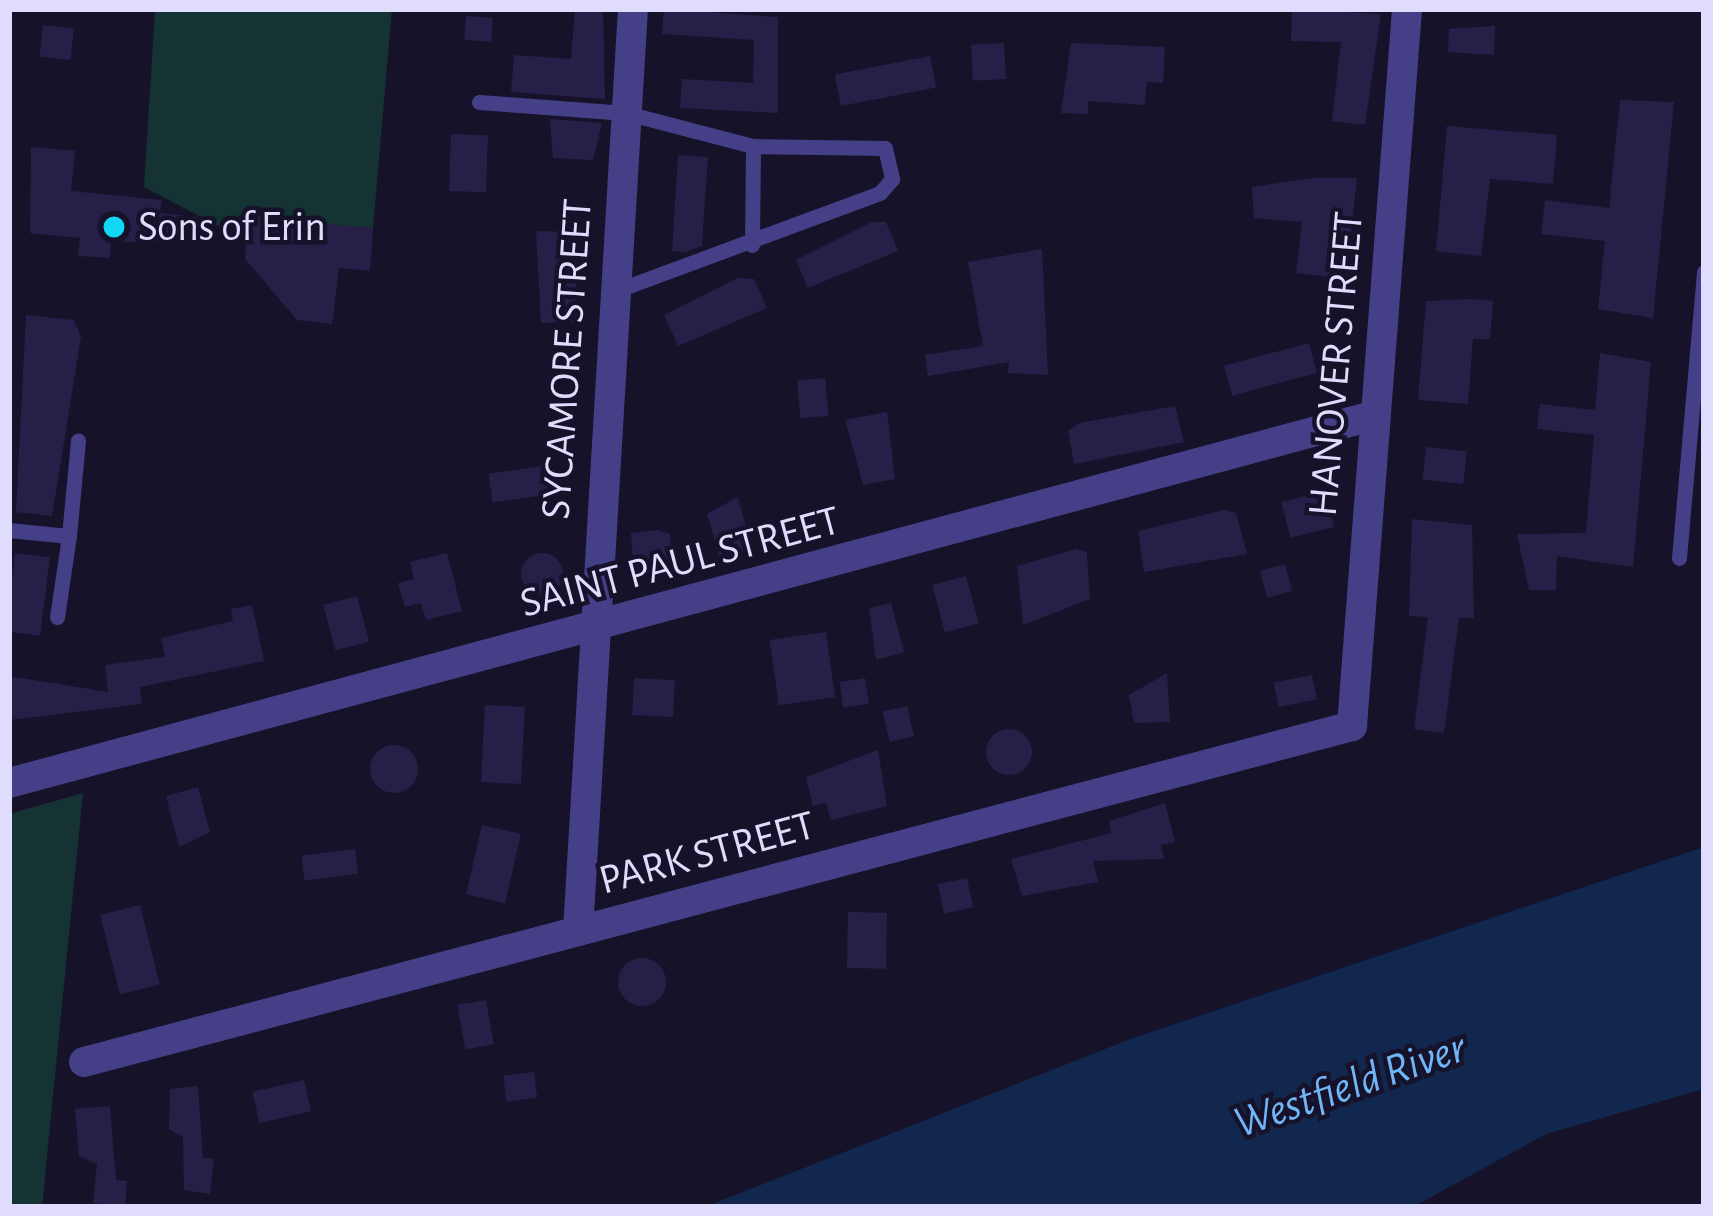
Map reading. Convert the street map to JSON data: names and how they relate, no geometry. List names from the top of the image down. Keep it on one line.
{"streets":{"street":["SYCAMORE STREET","HANOVER STREET","SAINT PAUL STREET","PARK STREET"]},"crossings":[["SYCAMORE STREET","SAINT PAUL STREET"],["SYCAMORE STREET","PARK STREET"],["HANOVER STREET","SAINT PAUL STREET"],["HANOVER STREET","PARK STREET"]],"water":["Westfield River"],"places":["Sons of Erin"]}
